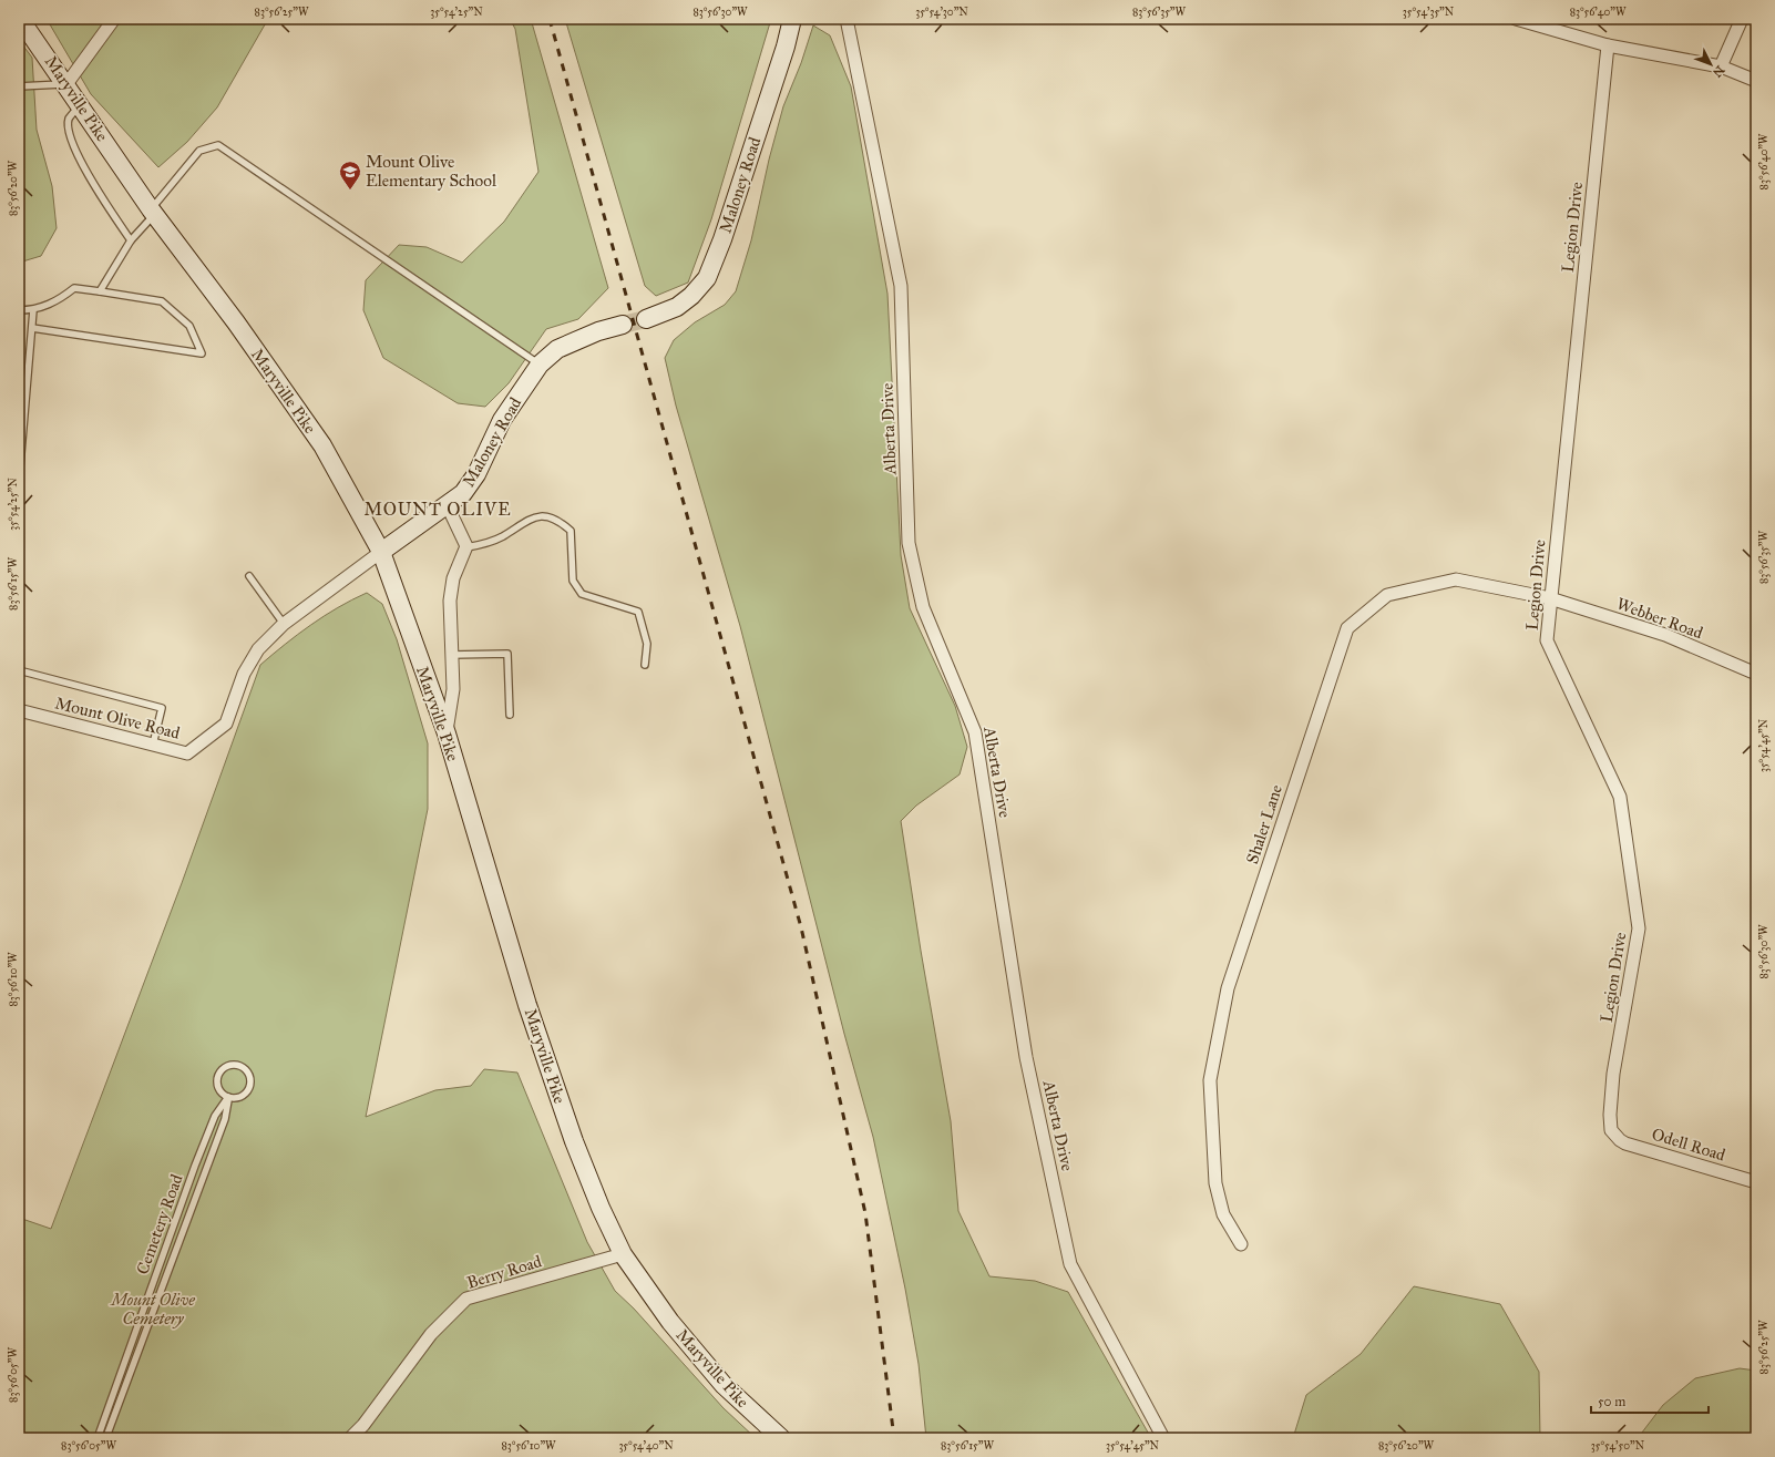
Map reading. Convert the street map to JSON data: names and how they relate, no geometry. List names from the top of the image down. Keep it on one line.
{"streets":{"main road":["Maryville Pike","Maloney Road"],"street":["Legion Drive","Alberta Drive","Webber Road","Mount Olive Road","Shaler Lane","Odell Road","Berry Road"],"lane":["Cemetery Road"]},"crossings":[["Maryville Pike","Maloney Road"],["Maryville Pike","Mount Olive Road"],["Maryville Pike","Berry Road"],["Maloney Road","Mount Olive Road"],["Legion Drive","Webber Road"],["Legion Drive","Shaler Lane"],["Legion Drive","Odell Road"],["Webber Road","Shaler Lane"]],"districts":["MOUNT OLIVE"],"parks":["Mount Olive Cemetery"],"places":{"school or university":["Mount Olive Elementary School"]},"scale_bar":"50 m","north":"bottom right","coordinates":["83°56'25\"W","35°54'25\"N","83°56'30\"W","35°54'30\"N","83°56'35\"W","35°54'35\"N","83°56'40\"W","83°56'20\"W","83°56'15\"W","35°54'45\"N","83°56'10\"W","83°56'05\"W","35°54'40\"N","35°54'50\"N"]}
